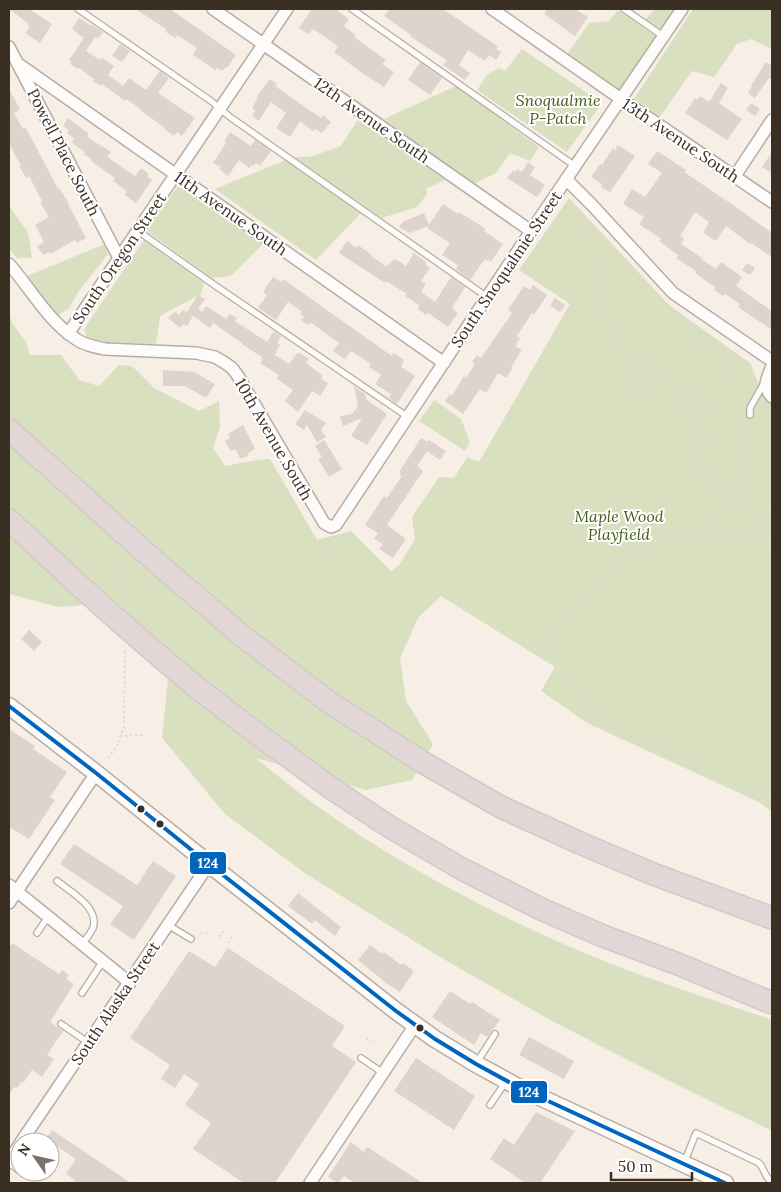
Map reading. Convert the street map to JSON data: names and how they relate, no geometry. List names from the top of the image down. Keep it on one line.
{"streets":{"street":["12th Avenue South","13th Avenue South","Powell Place South","11th Avenue South","South Oregon Street","South Snoqualmie Street","10th Avenue South","South Alaska Street"]},"crossings":[["12th Avenue South","South Oregon Street"],["12th Avenue South","South Snoqualmie Street"],["13th Avenue South","South Snoqualmie Street"],["Powell Place South","11th Avenue South"],["Powell Place South","South Oregon Street"],["11th Avenue South","South Oregon Street"],["11th Avenue South","South Snoqualmie Street"],["South Oregon Street","10th Avenue South"],["South Snoqualmie Street","10th Avenue South"]],"parks":["Snoqualmie P-Patch","Maple Wood Playfield"],"lines":["transit line 124"],"scale_bar":"50 m","north":"top left"}
